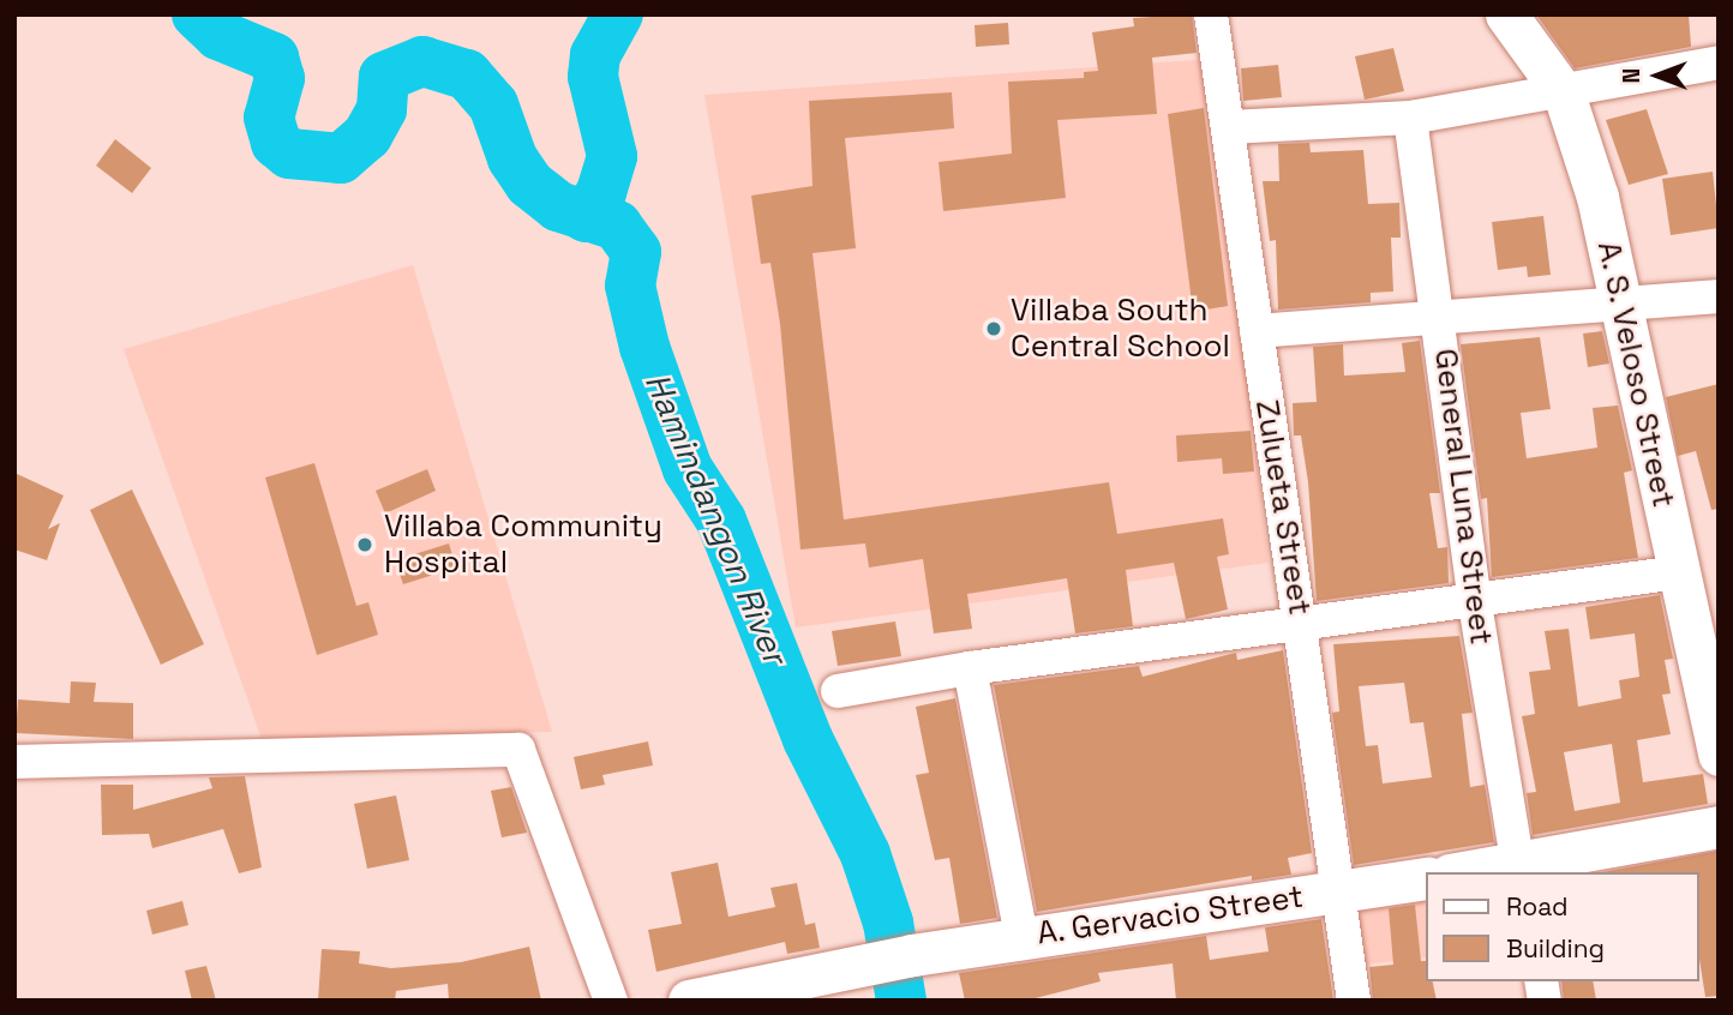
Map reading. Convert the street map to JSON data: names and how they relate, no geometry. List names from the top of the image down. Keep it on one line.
{"streets":{"street":["A. S. Veloso Street","General Luna Street","Zulueta Street","A. Gervacio Street"]},"crossings":[["Zulueta Street","A. Gervacio Street"]],"water":["Hamindangon River"],"places":["Villaba South Central School","Villaba Community Hospital"],"legend":["Road","Building"],"north":"left"}
